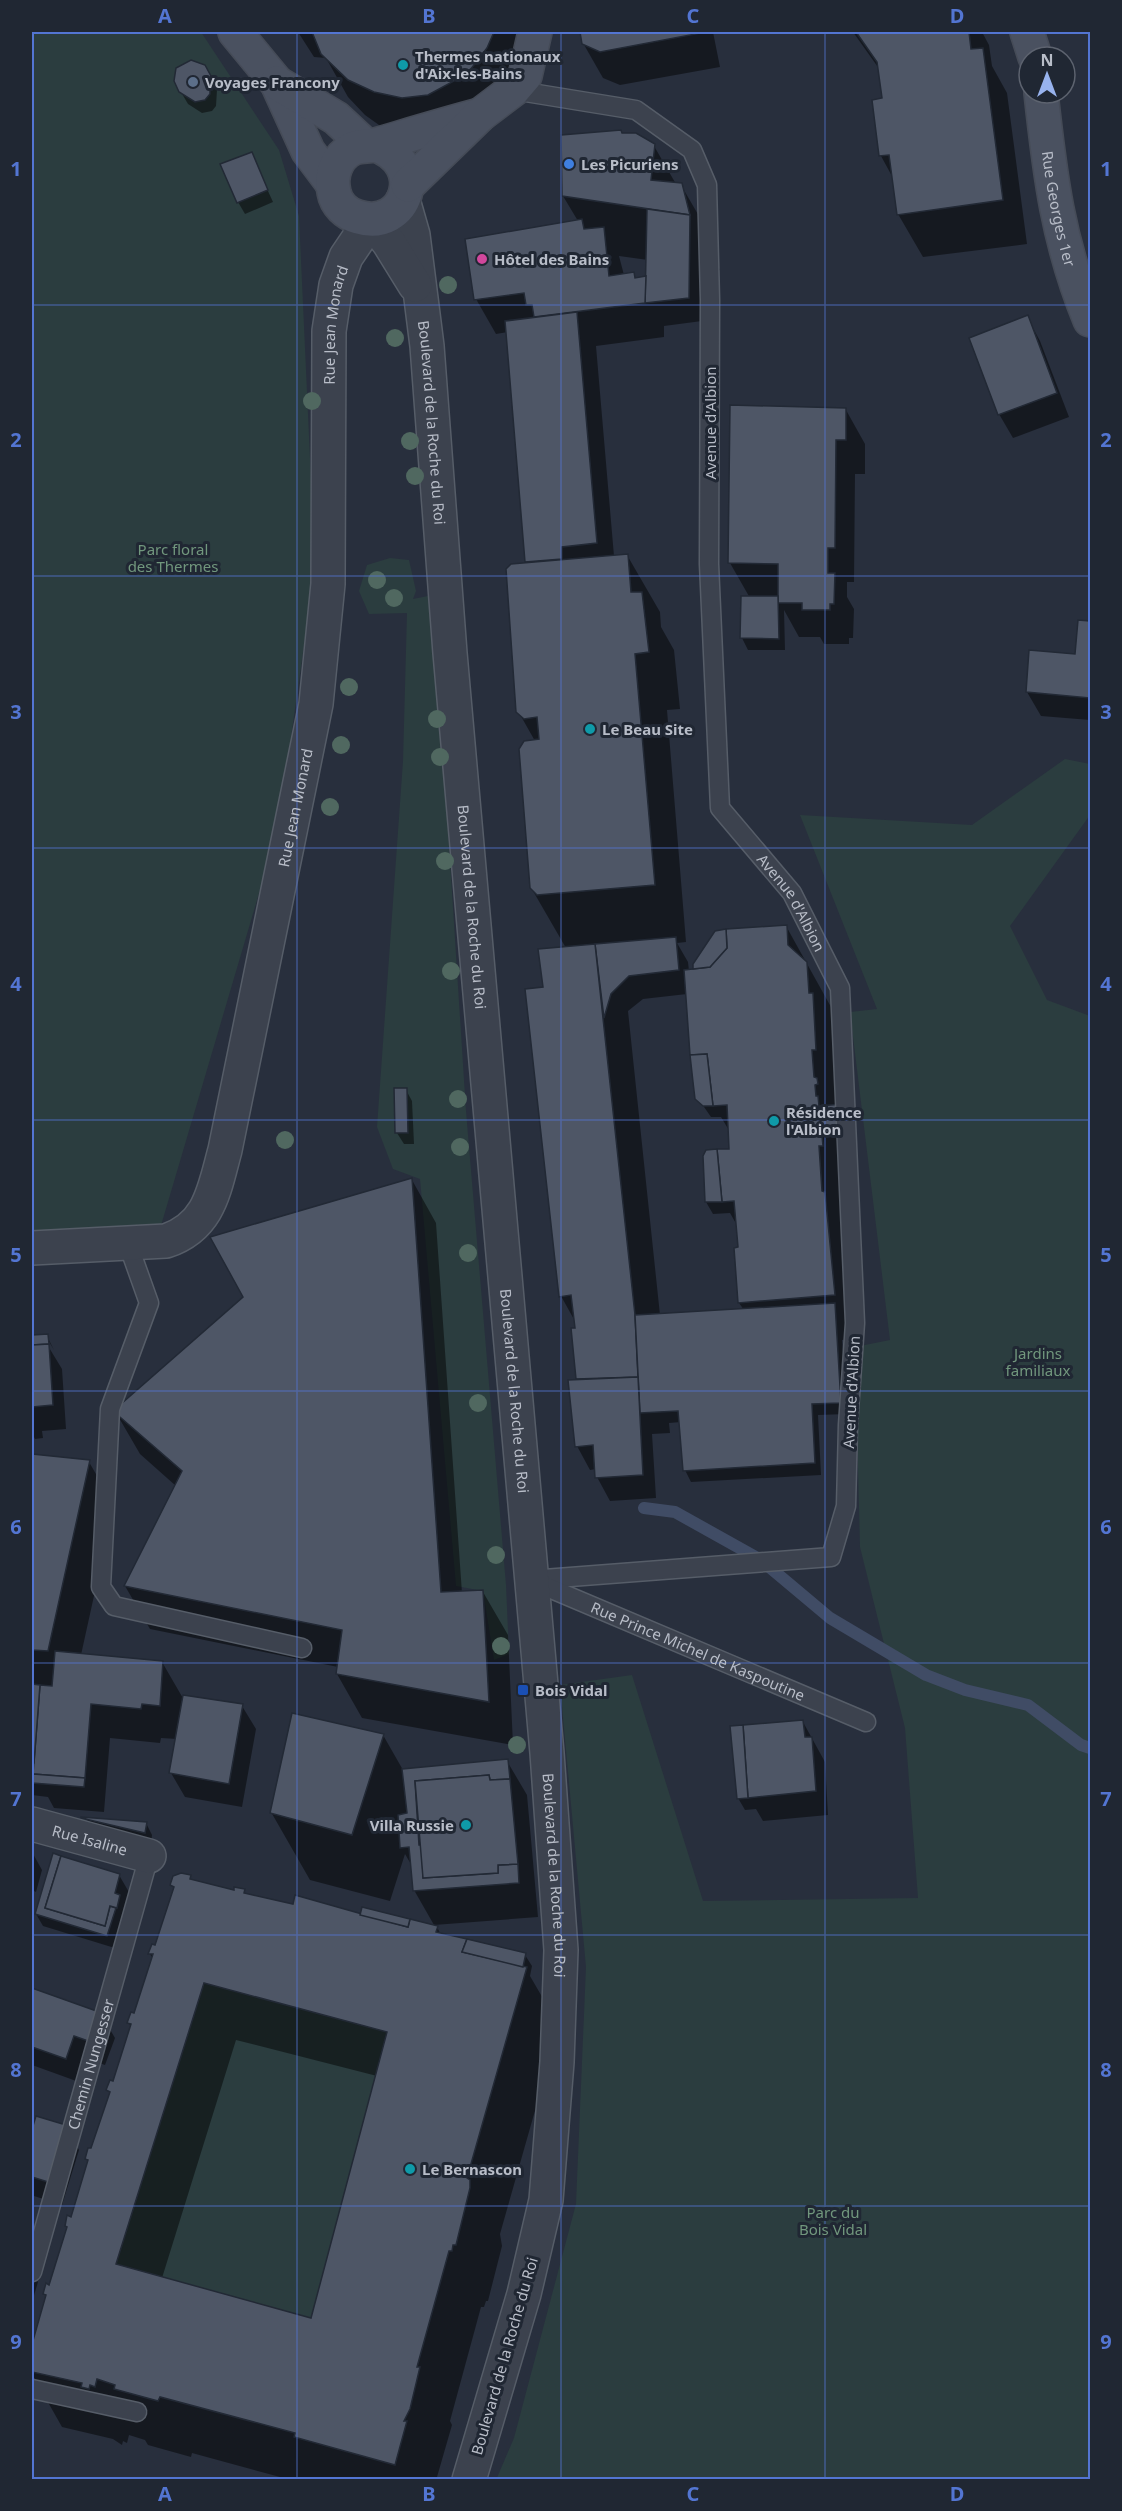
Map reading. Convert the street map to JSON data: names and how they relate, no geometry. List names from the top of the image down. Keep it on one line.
{"streets":{"main road":["Rue Georges 1er"],"street":["Rue Jean Monard","Boulevard de la Roche du Roi","Rue Isaline"],"lane":["Avenue d'Albion","Rue Prince Michel de Kaspoutine","Chemin Nungesser"]},"crossings":[["Rue Jean Monard","Boulevard de la Roche du Roi"],["Boulevard de la Roche du Roi","Avenue d'Albion"],["Boulevard de la Roche du Roi","Rue Prince Michel de Kaspoutine"],["Avenue d'Albion","Rue Prince Michel de Kaspoutine"],["Rue Isaline","Chemin Nungesser"]],"parks":["Parc floral des Thermes","Jardins familiaux","Parc du Bois Vidal"],"places":{"other":["Thermes nationaux d'Aix-les-Bains","Voyages Francony","Les Picuriens","Hôtel des Bains","Le Beau Site","Résidence l'Albion","Villa Russie","Le Bernascon"],"transit":["Bois Vidal"]},"north":"top","grid":{"columns":["A","B","C","D"],"rows":["1","2","3","4","5","6","7","8","9"]}}
